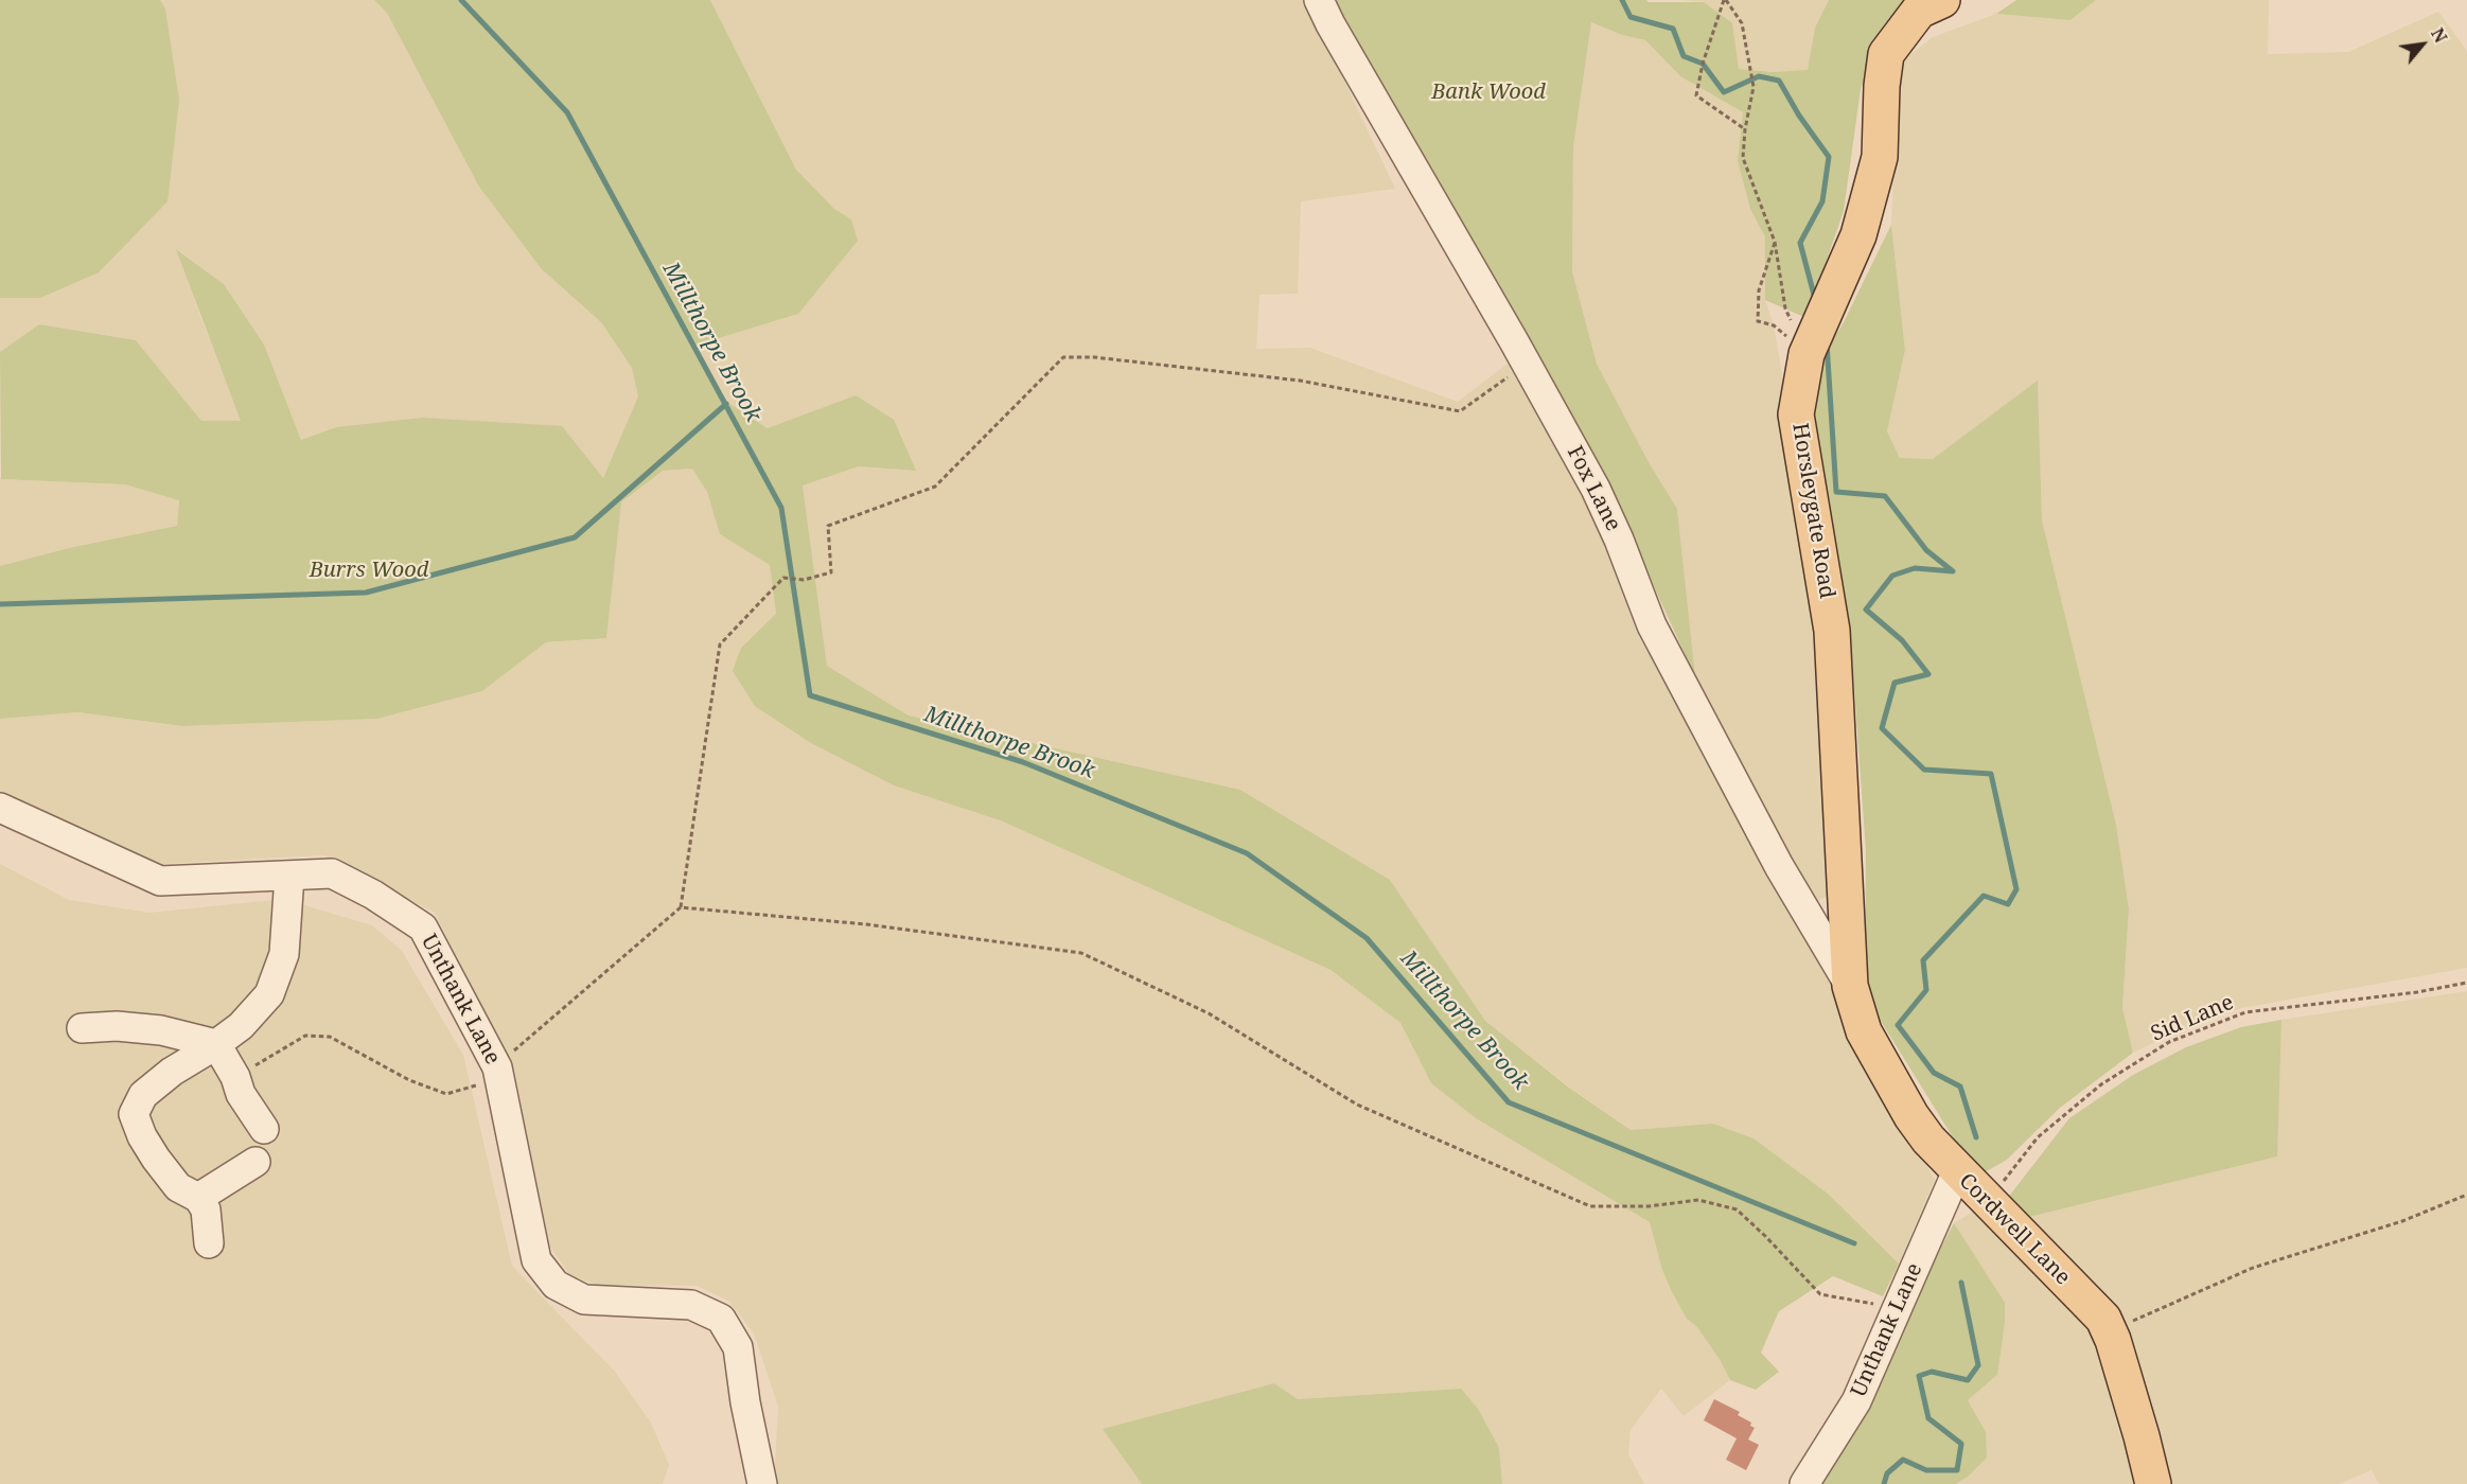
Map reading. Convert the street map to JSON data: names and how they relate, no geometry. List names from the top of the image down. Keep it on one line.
{"streets":{"main road":["Horsleygate Road","Cordwell Lane"],"street":["Fox Lane","Unthank Lane"],"path":["Sid Lane"]},"crossings":[["Fox Lane","Horsleygate Road"],["Horsleygate Road","Cordwell Lane"],["Unthank Lane","Cordwell Lane"],["Sid Lane","Cordwell Lane"]],"water":["Millthorpe Brook"],"parks":["Bank Wood","Burrs Wood"],"north":"top right"}
